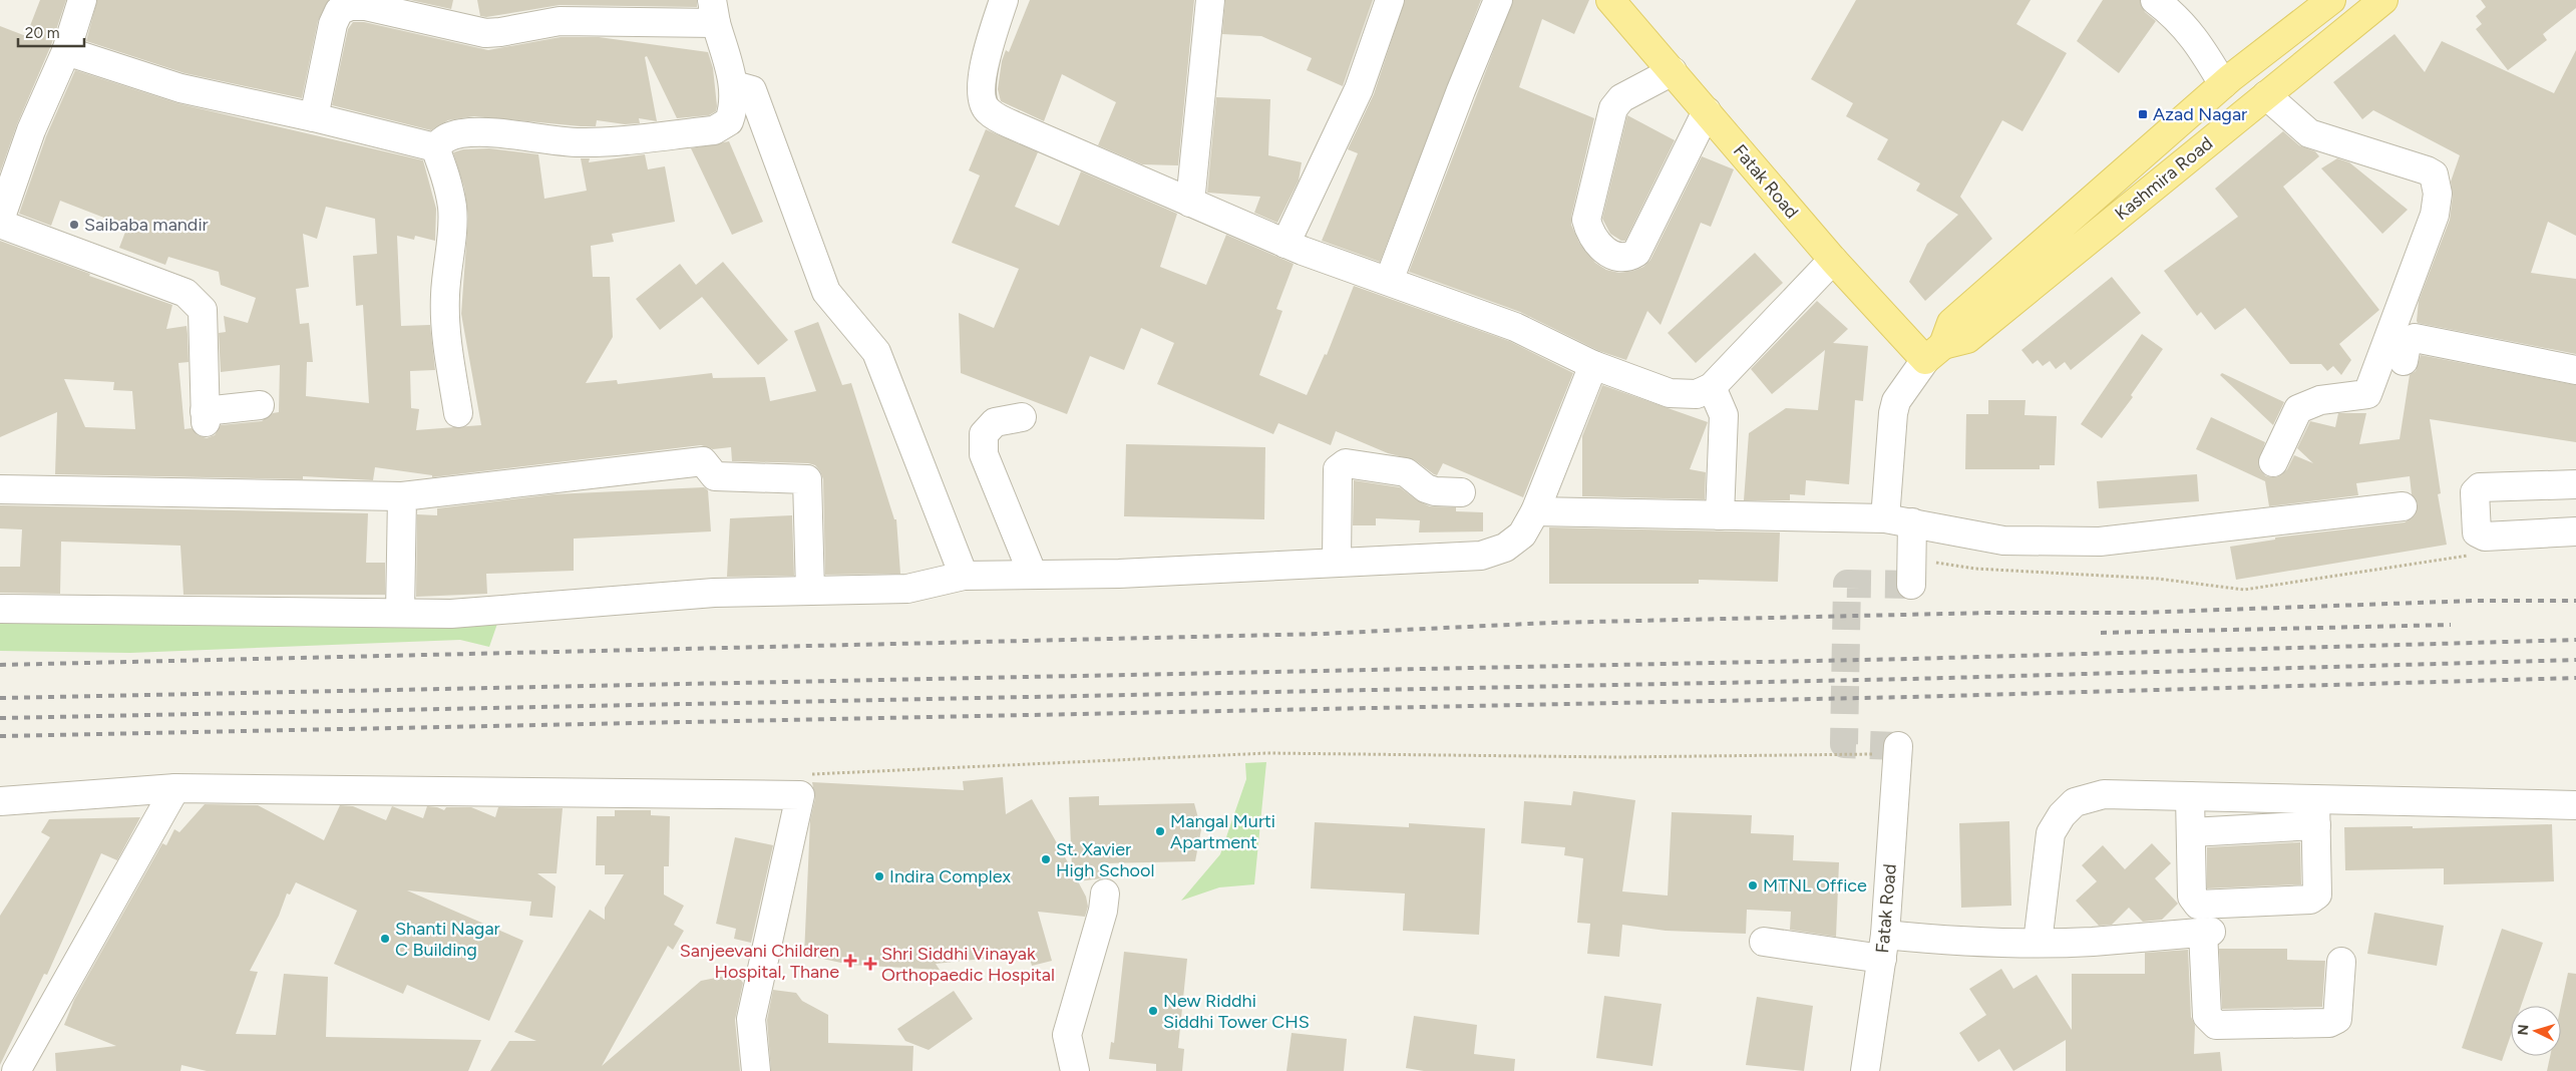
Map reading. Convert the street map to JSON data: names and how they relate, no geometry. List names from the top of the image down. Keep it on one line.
{"streets":{"main road":["Kashmira Road","Fatak Road"]},"crossings":[["Kashmira Road","Fatak Road"]],"places":{"transit":["Azad Nagar"],"other":["Saibaba mandir","Mangal Murti Apartment","St. Xavier High School","Indira Complex","MTNL Office","Shanti Nagar C Building","New Riddhi Siddhi Tower CHS"],"health":["Sanjeevani Children Hospital, Thane","Shri Siddhi Vinayak Orthopaedic Hospital"]},"scale_bar":"20 m","north":"left"}
